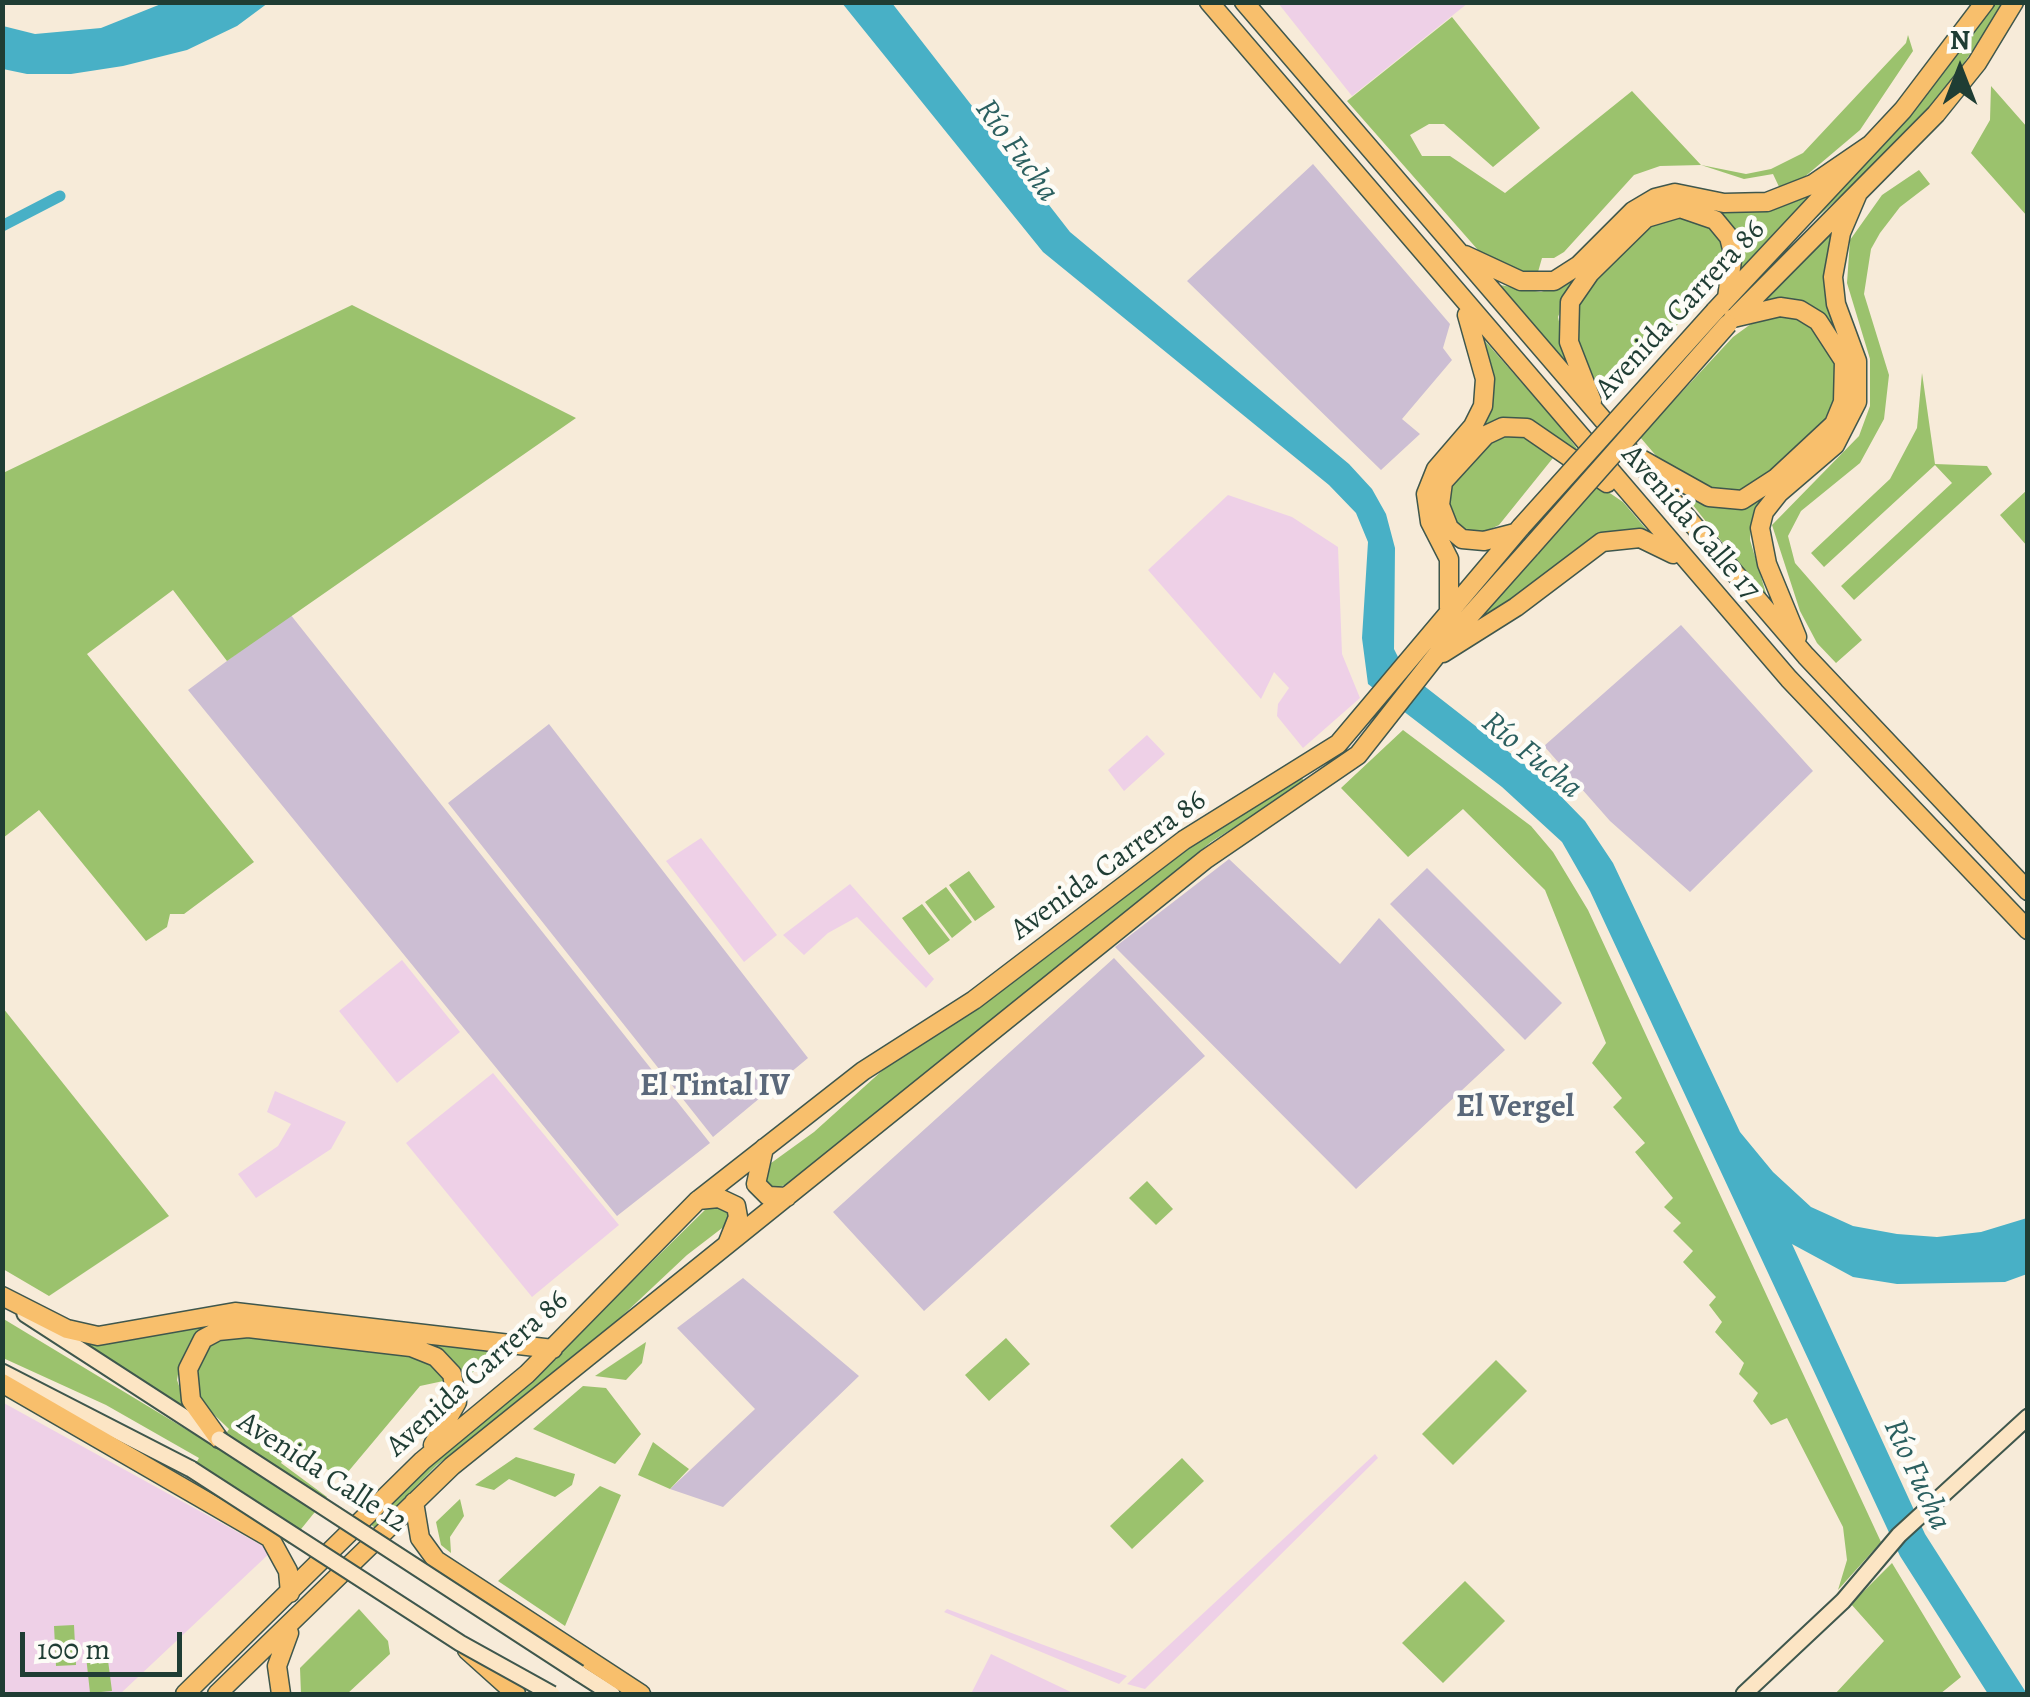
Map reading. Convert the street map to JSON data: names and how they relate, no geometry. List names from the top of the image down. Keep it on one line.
{"streets":{"main road":["Avenida Carrera 86","Avenida Calle 17","Avenida Calle 12"]},"districts":["El Tintal IV","El Vergel"],"water":["Río Fucha"],"scale_bar":"100 m","north":"top"}
